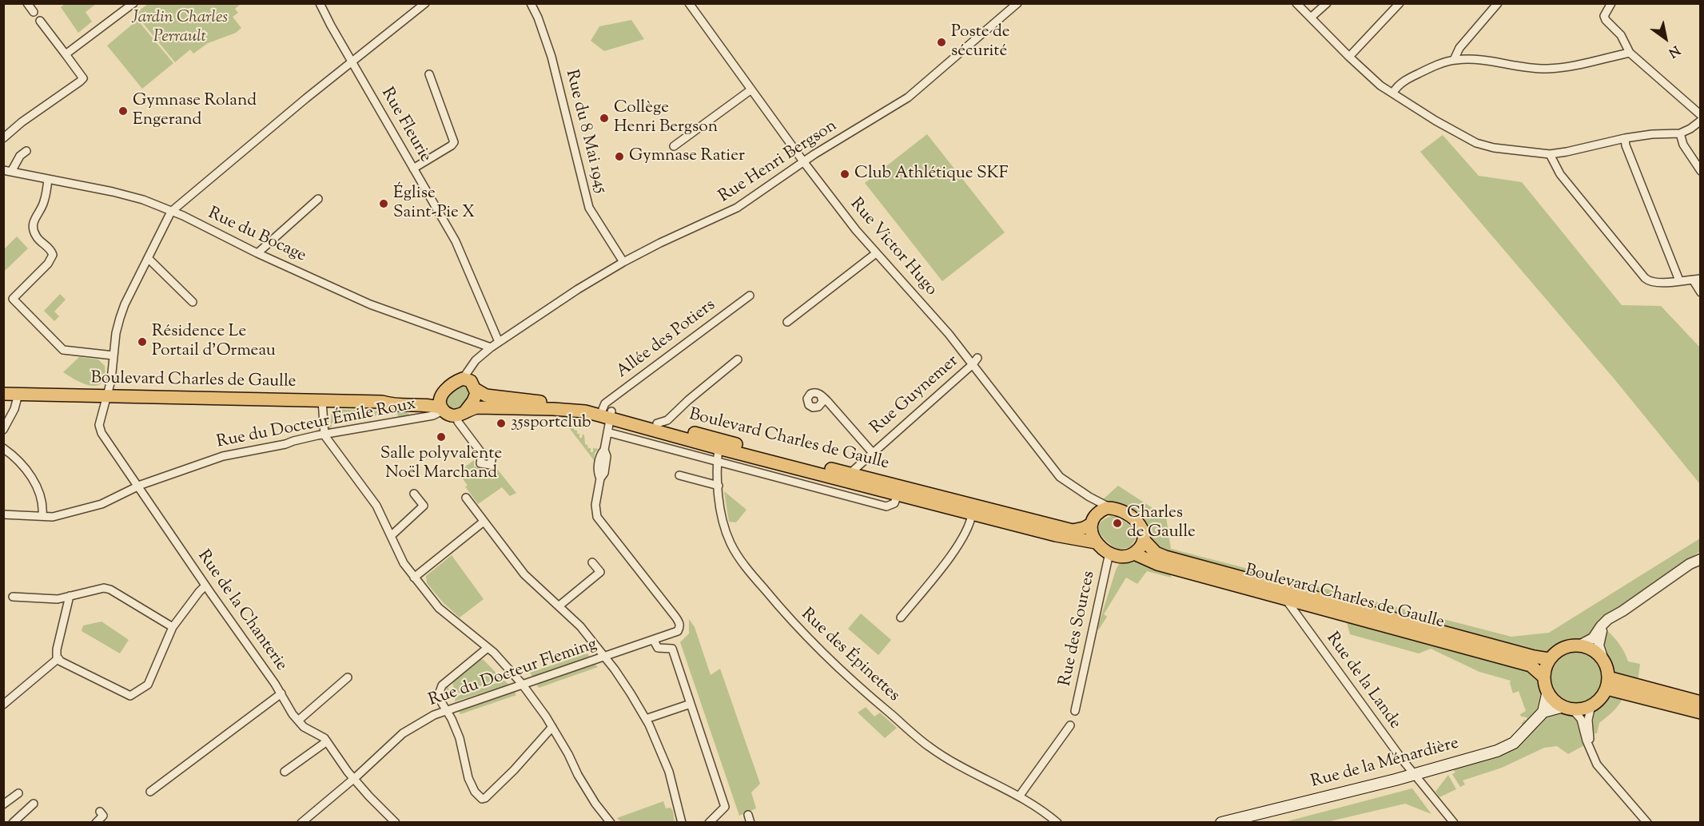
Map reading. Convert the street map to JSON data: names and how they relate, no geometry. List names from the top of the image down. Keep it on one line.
{"streets":{"main road":["Boulevard Charles de Gaulle","Rue de la Ménardière"],"street":["Rue Fleurie","Rue du 8 Mai 1945","Rue Henri Bergson","Rue du Bocage","Rue Victor Hugo","Allée des Potiers","Rue Guynemer","Rue du Docteur Émile Roux","Rue de la Chanterie","Rue des Sources","Rue des Épinettes","Rue du Docteur Fleming","Rue de la Lande"]},"crossings":[["Rue Fleurie","Rue Henri Bergson"],["Rue du 8 Mai 1945","Rue Henri Bergson"],["Rue Henri Bergson","Rue du Bocage"],["Rue Henri Bergson","Rue Victor Hugo"],["Rue Henri Bergson","Boulevard Charles de Gaulle"],["Rue du Bocage","Rue de la Chanterie"],["Rue Victor Hugo","Boulevard Charles de Gaulle"],["Rue Victor Hugo","Rue Guynemer"],["Rue Victor Hugo","Rue des Sources"],["Allée des Potiers","Boulevard Charles de Gaulle"],["Boulevard Charles de Gaulle","Rue Guynemer"],["Boulevard Charles de Gaulle","Rue du Docteur Émile Roux"],["Boulevard Charles de Gaulle","Rue de la Chanterie"],["Boulevard Charles de Gaulle","Rue des Sources"],["Boulevard Charles de Gaulle","Rue des Épinettes"],["Boulevard Charles de Gaulle","Rue du Docteur Fleming"],["Boulevard Charles de Gaulle","Rue de la Lande"],["Rue du Docteur Émile Roux","Rue de la Chanterie"],["Rue de la Chanterie","Rue du Docteur Fleming"],["Rue de la Lande","Rue de la Ménardière"]],"parks":["Jardin Charles Perrault"],"places":["Poste de sécurité","Gymnase Roland Engerand","Collège Henri Bergson","Gymnase Ratier","Club Athlétique SKF","Église Saint-Pie X","Résidence Le Portail d'Ormeau","35sportclub","Salle polyvalente Noël Marchand","Charles de Gaulle"],"north":"bottom right"}
